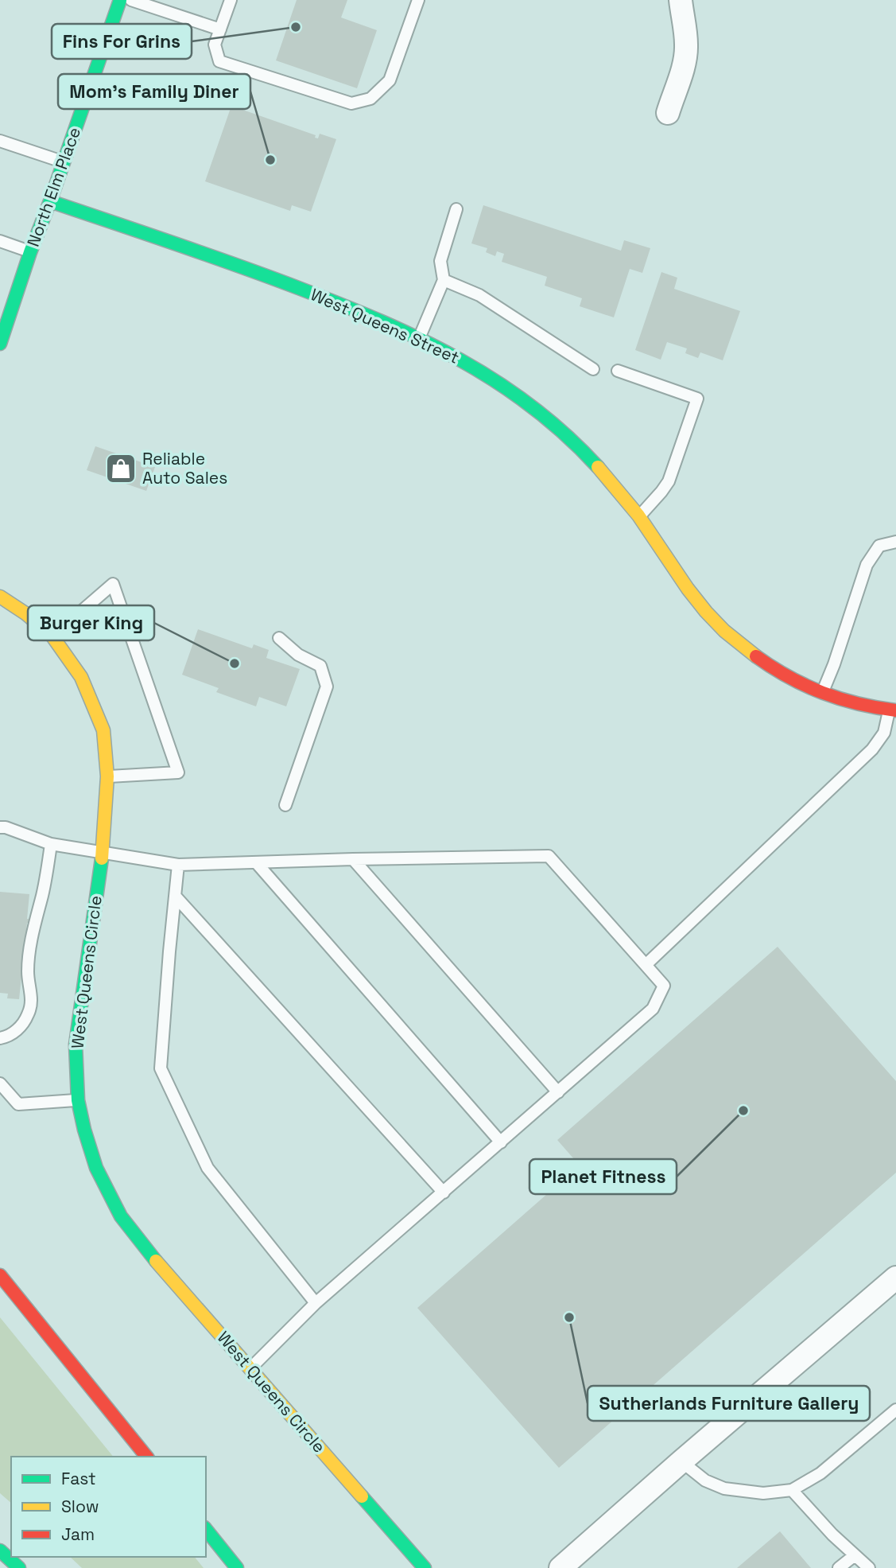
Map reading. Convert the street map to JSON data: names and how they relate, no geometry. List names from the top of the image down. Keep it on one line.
{"streets":{"main road":["North Elm Place","West Queens Street","West Queens Circle"]},"crossings":[["North Elm Place","West Queens Street"]],"places":{"other":["Fins For Grins","Mom's Family Diner","Burger King","Planet Fitness","Sutherlands Furniture Gallery"],"shop":["Reliable Auto Sales"]},"legend":["Fast","Slow","Jam"]}
